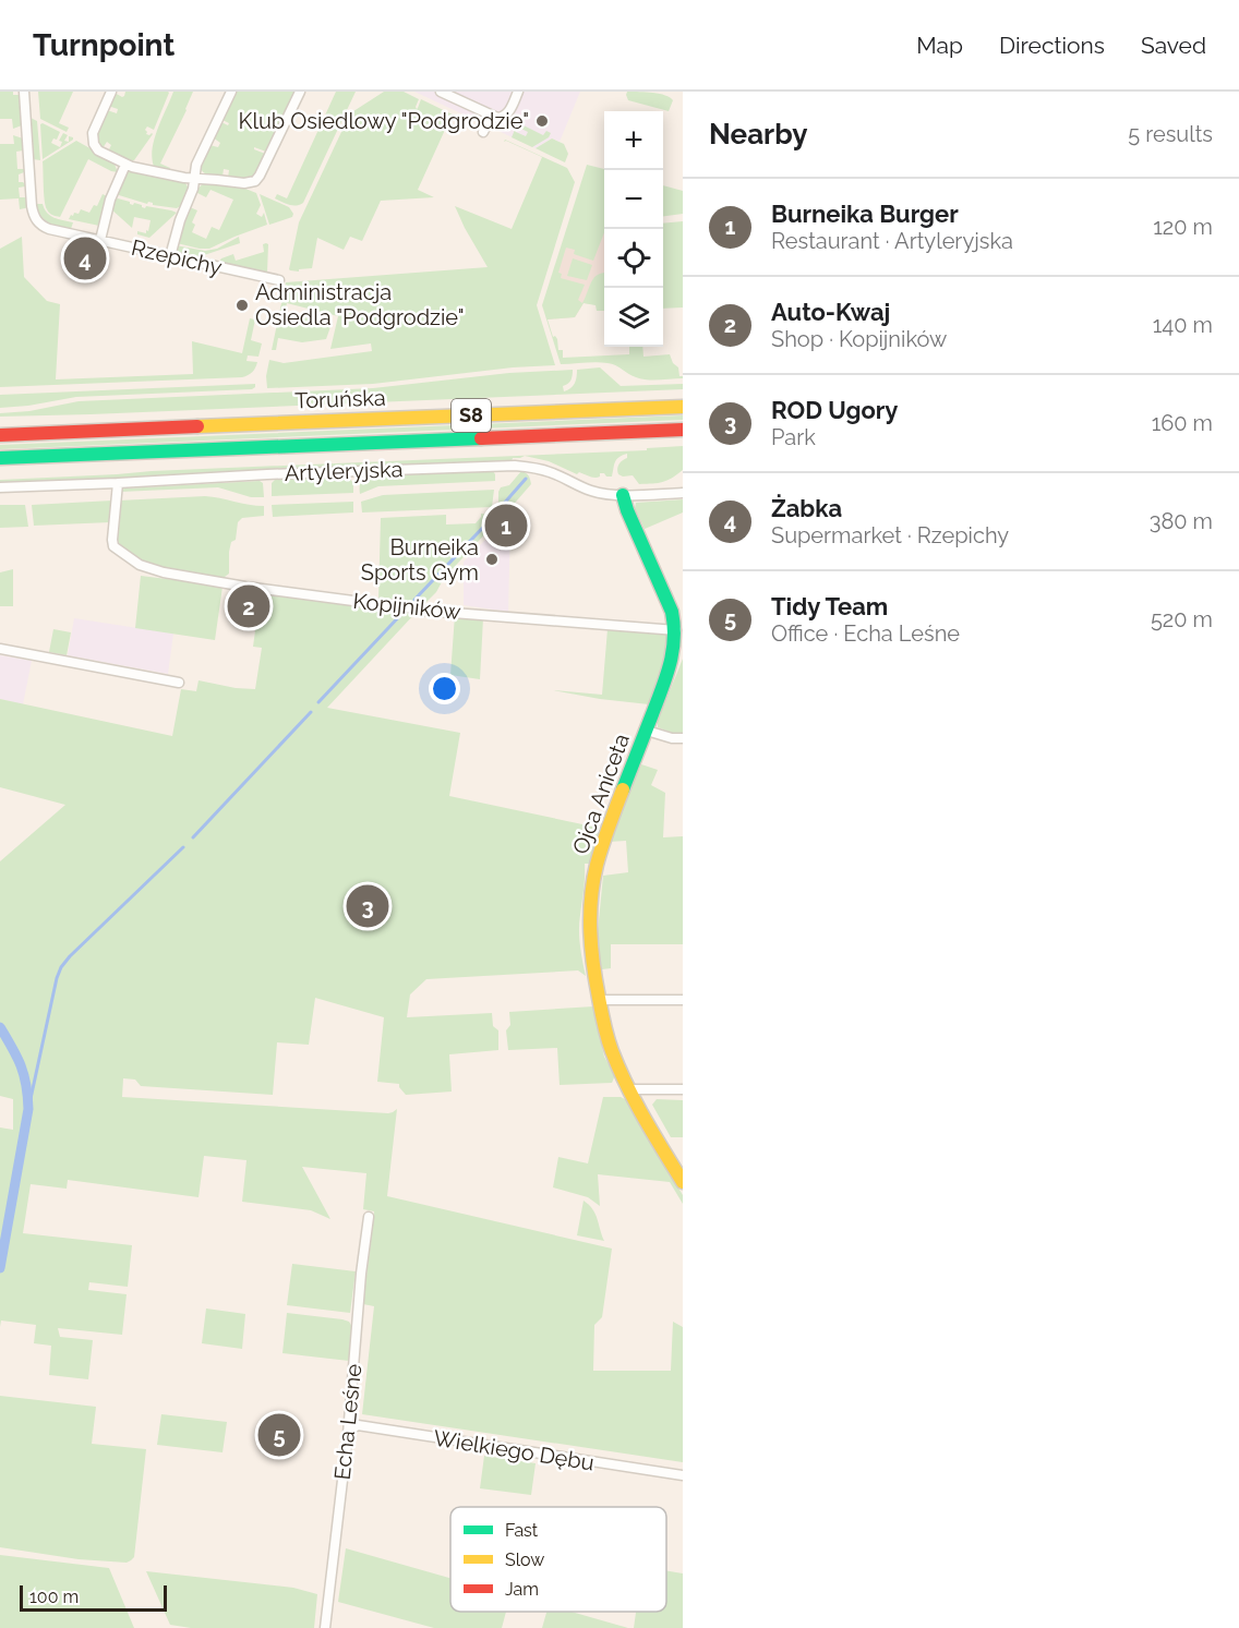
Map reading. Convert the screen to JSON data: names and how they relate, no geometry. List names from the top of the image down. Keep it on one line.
{"streets":{"main road":["Toruńska","S8","Ojca Aniceta"],"street":["Rzepichy","Artyleryjska","Kopijników","Echa Leśne","Wielkiego Dębu"]},"crossings":[["Artyleryjska","Kopijników"],["Artyleryjska","Ojca Aniceta"],["Kopijników","Ojca Aniceta"],["Echa Leśne","Wielkiego Dębu"]],"places":["Klub Osiedlowy \"Podgrodzie\"","Administracja Osiedla \"Podgrodzie\"","Burneika Sports Gym"],"legend":["Fast","Slow","Jam"],"scale_bar":"100 m","page":{"header":"Turnpoint","nav":["Map","Directions","Saved"],"heading":["Nearby","5 results"],"map_buttons":["+","−"],"list":[{"mark":"1","name":"Burneika Burger","note":"Restaurant · Artyleryjska","value":"120 m"},{"mark":"2","name":"Auto-Kwaj","note":"Shop · Kopijników","value":"140 m"},{"mark":"3","name":"ROD Ugory","note":"Park","value":"160 m"},{"mark":"4","name":"Żabka","note":"Supermarket · Rzepichy","value":"380 m"},{"mark":"5","name":"Tidy Team","note":"Office · Echa Leśne","value":"520 m"}],"pins":["4","1","2","3","5"],"scale":"100 m"}}
